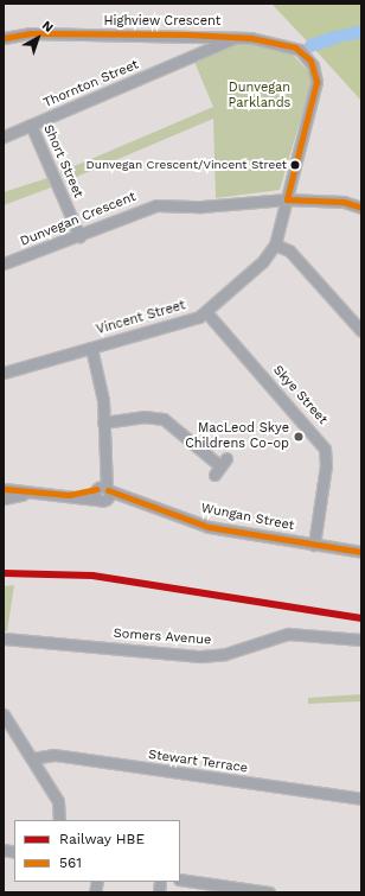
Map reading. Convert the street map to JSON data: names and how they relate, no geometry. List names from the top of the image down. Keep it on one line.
{"streets":{"street":["Highview Crescent","Thornton Street","Short Street","Dunvegan Crescent","Vincent Street","Skye Street","Wungan Street","Somers Avenue","Stewart Terrace"]},"crossings":[["Highview Crescent","Thornton Street"],["Highview Crescent","Vincent Street"],["Thornton Street","Short Street"],["Short Street","Dunvegan Crescent"],["Dunvegan Crescent","Vincent Street"],["Vincent Street","Skye Street"],["Skye Street","Wungan Street"]],"parks":["Dunvegan Parklands"],"places":["Dunvegan Crescent/Vincent Street","MacLeod Skye Childrens Co-op"],"lines":["transit line 561","rail line HBE"],"legend":["Railway HBE","561"],"north":"top right"}
